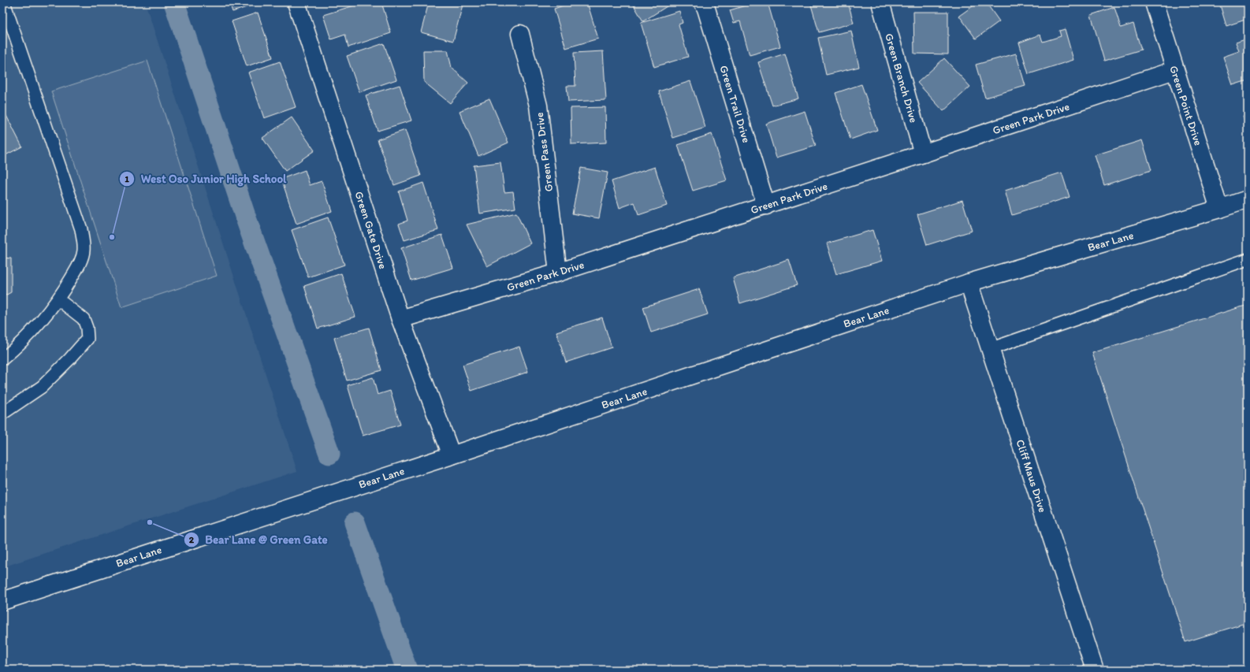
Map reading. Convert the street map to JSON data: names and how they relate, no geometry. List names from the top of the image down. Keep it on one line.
{"streets":{"street":["Green Branch Drive","Green Trail Drive","Green Point Drive","Green Park Drive","Green Pass Drive","Green Gate Drive","Bear Lane","Cliff Maus Drive"]},"crossings":[["Green Branch Drive","Green Park Drive"],["Green Trail Drive","Green Park Drive"],["Green Point Drive","Green Park Drive"],["Green Point Drive","Bear Lane"],["Green Park Drive","Green Pass Drive"],["Green Park Drive","Green Gate Drive"],["Green Gate Drive","Bear Lane"],["Bear Lane","Cliff Maus Drive"]],"places":["West Oso Junior High School","Bear Lane @ Green Gate"]}
